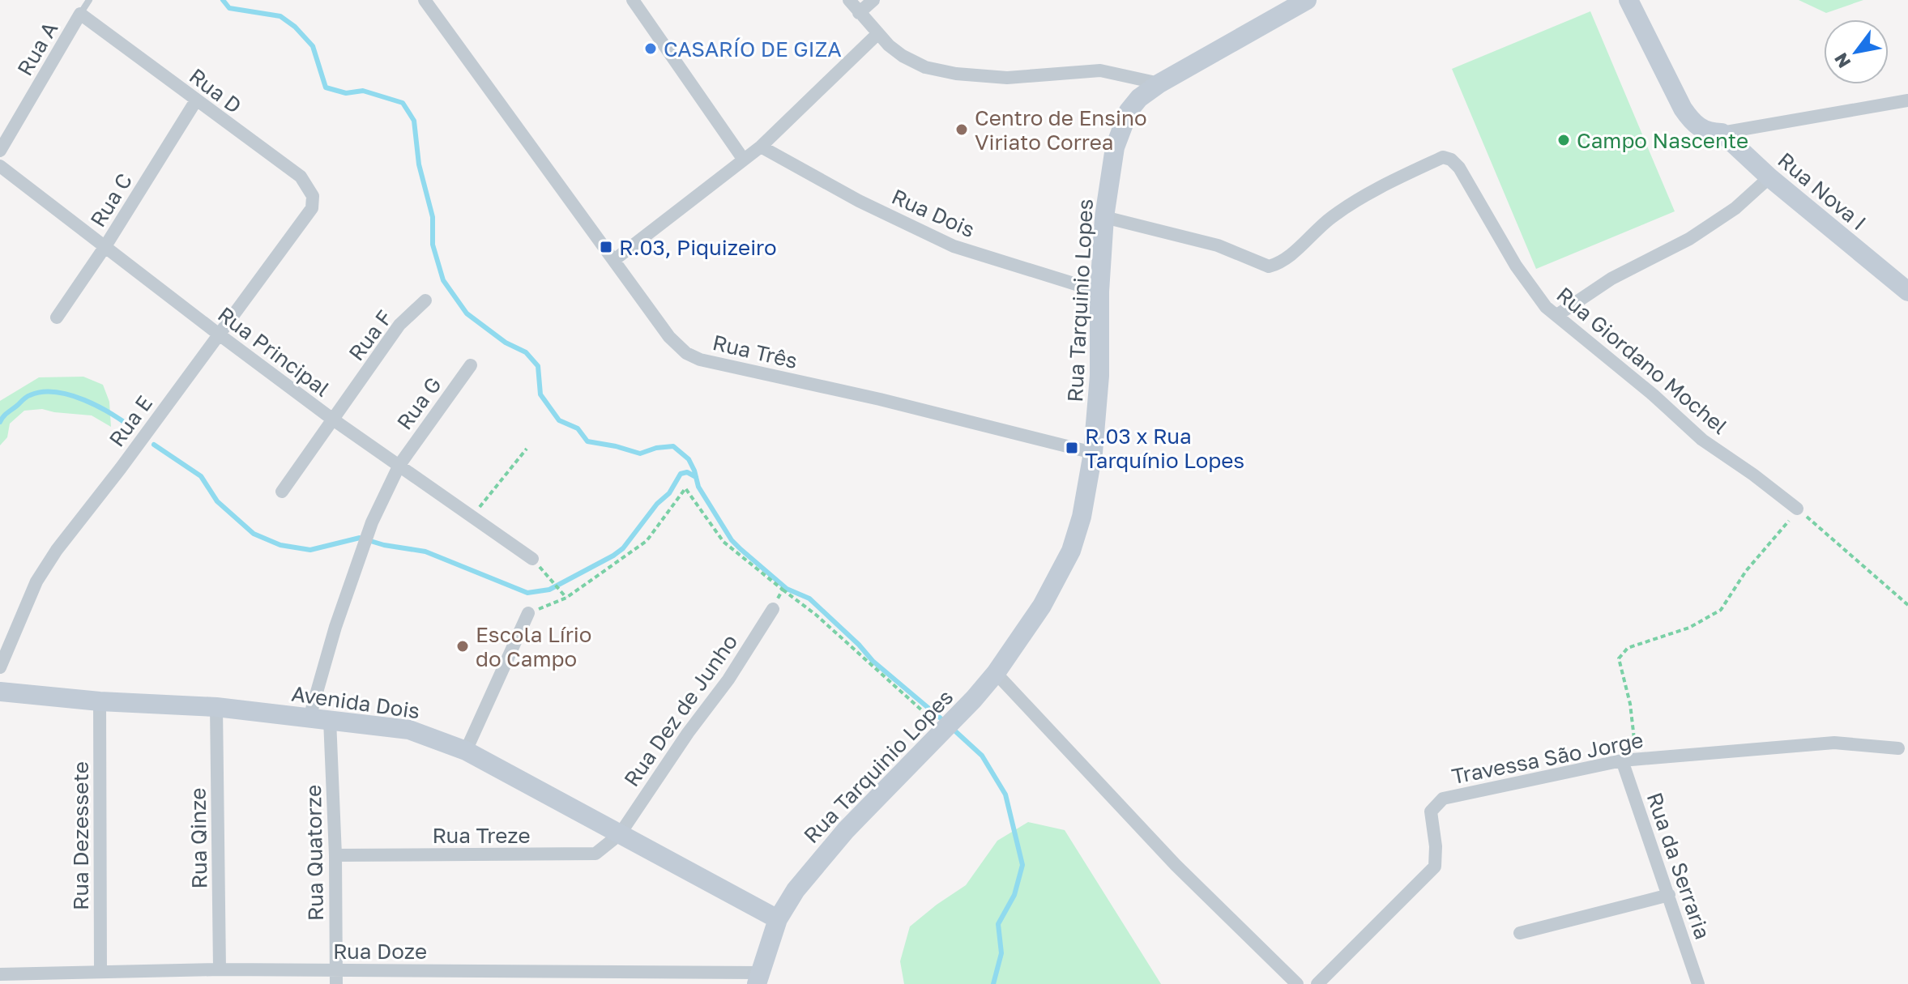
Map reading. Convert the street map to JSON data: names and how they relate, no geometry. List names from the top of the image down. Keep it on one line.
{"streets":{"street":["Rua A","Rua D","Rua Nova I","Rua C","Rua Dois","Rua Tarquinio Lopes","Rua F","Rua Principal","Rua Três","Rua Giordano Mochel","Rua G","Rua E","Avenida Dois","Rua Dez de Junho","Travessa São Jorge","Rua Treze","Rua Dezessete","Rua Qinze","Rua Quatorze","Rua da Serraria","Rua Doze"]},"crossings":[["Rua A","Rua D"],["Rua D","Rua C"],["Rua D","Rua E"],["Rua C","Rua Principal"],["Rua Dois","Rua Tarquinio Lopes"],["Rua Tarquinio Lopes","Rua Três"],["Rua Tarquinio Lopes","Rua Giordano Mochel"],["Rua Tarquinio Lopes","Avenida Dois"],["Rua Tarquinio Lopes","Rua Doze"],["Rua F","Rua Principal"],["Rua Principal","Rua G"],["Rua Principal","Rua E"],["Rua G","Avenida Dois"],["Avenida Dois","Rua Dez de Junho"],["Avenida Dois","Rua Treze"],["Avenida Dois","Rua Dezessete"],["Avenida Dois","Rua Qinze"],["Avenida Dois","Rua Quatorze"],["Rua Dez de Junho","Rua Treze"],["Travessa São Jorge","Rua da Serraria"],["Rua Treze","Rua Quatorze"],["Rua Dezessete","Rua Doze"],["Rua Qinze","Rua Doze"],["Rua Quatorze","Rua Doze"]],"places":{"other":["CASARÍO DE GIZA","Centro de Ensino Viriato Correa","Campo Nascente","Escola Lírio do Campo"],"transit":["R.03, Piquizeiro","R.03 x Rua Tarquínio Lopes"]},"north":"bottom left"}
